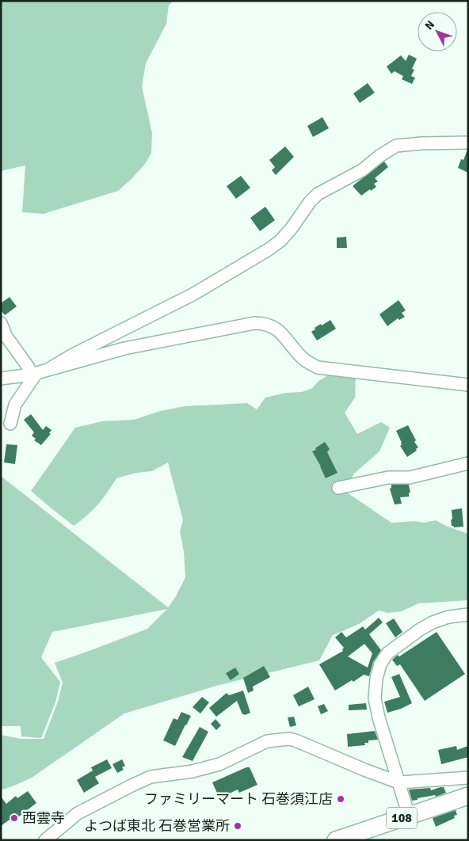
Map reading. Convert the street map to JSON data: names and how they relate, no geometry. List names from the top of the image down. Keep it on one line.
{"streets":{"highway":["108"]},"places":["ファミリーマート 石巻須江店","西雲寺","よつば東北 石巻営業所"],"north":"top left"}
